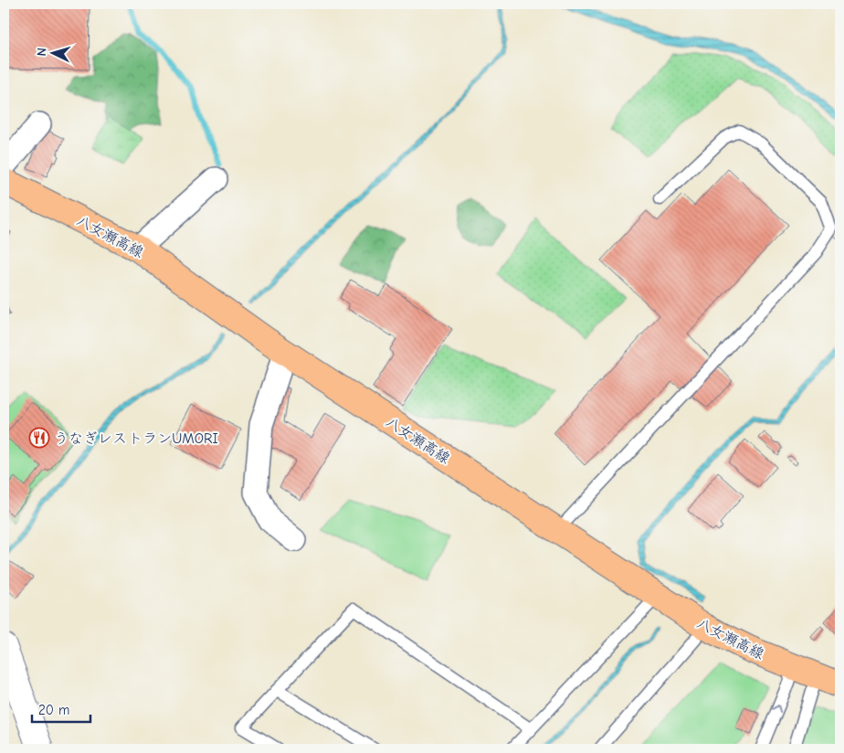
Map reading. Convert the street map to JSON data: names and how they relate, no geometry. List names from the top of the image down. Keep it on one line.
{"streets":{"main road":["八女瀬高線"]},"places":{"restaurant":["うなぎレストランUMORI"]},"scale_bar":"20 m","north":"left"}
